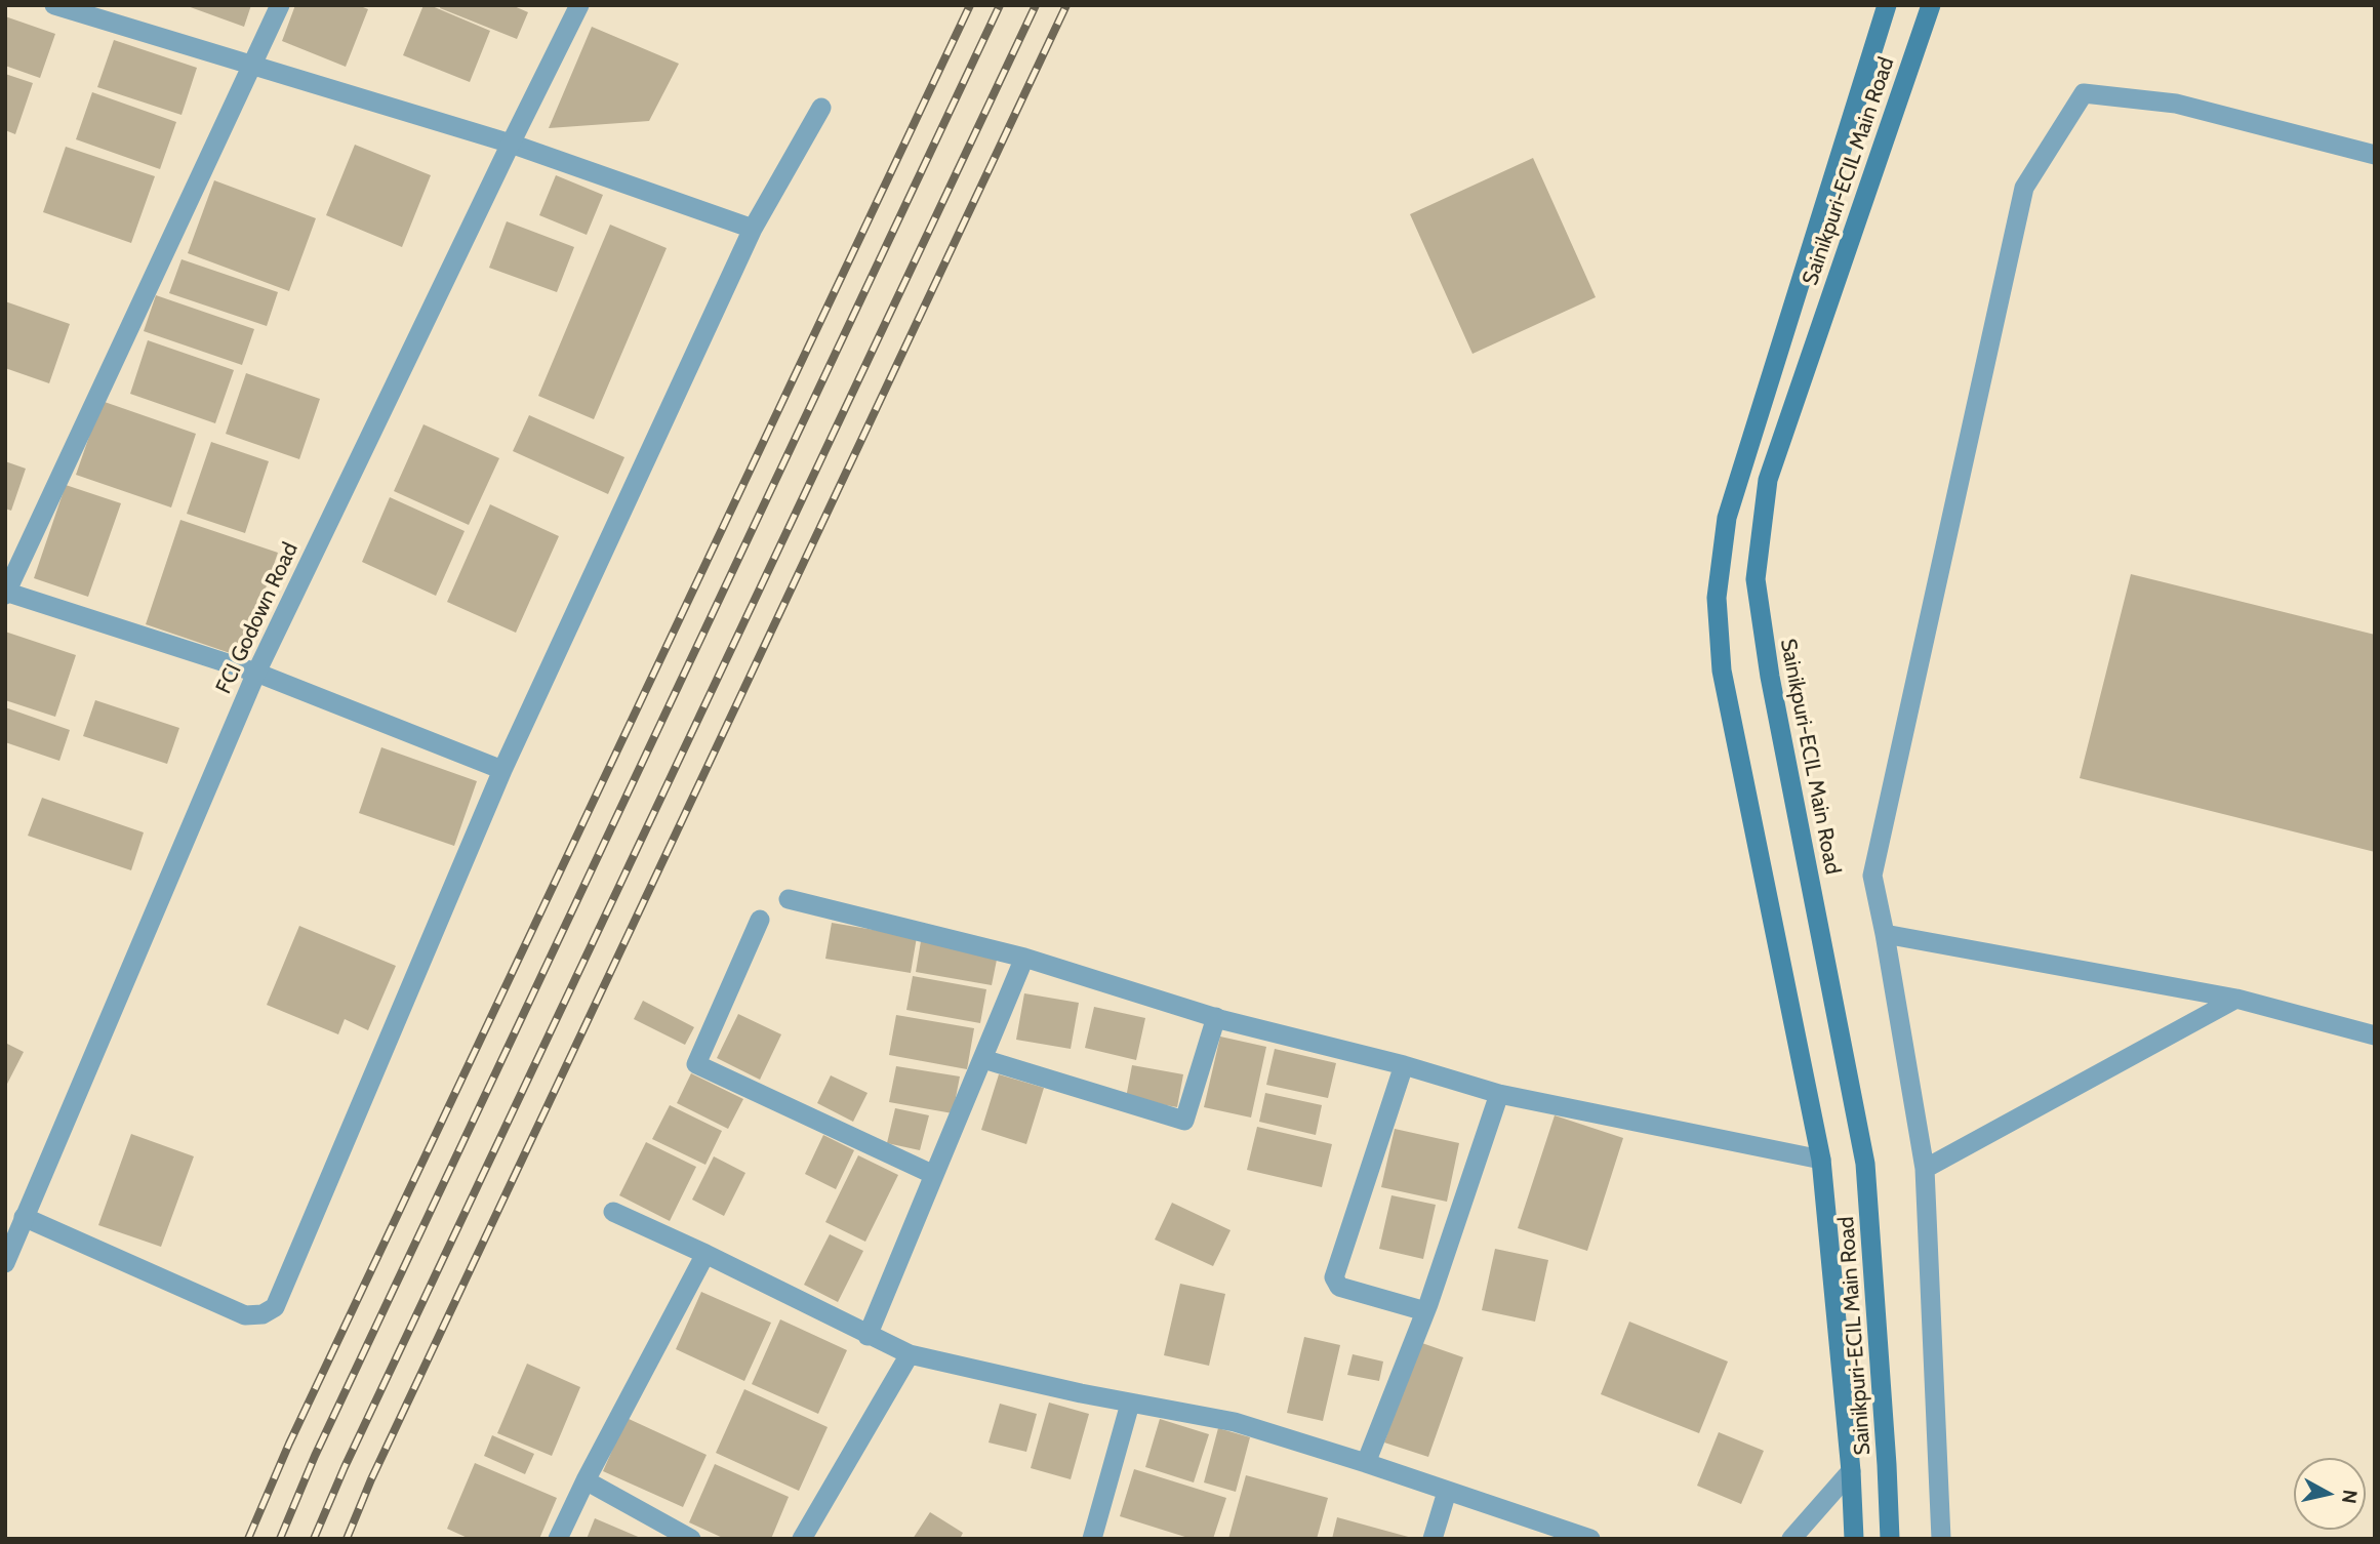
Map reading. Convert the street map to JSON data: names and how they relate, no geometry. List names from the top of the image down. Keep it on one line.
{"streets":{"main road":["Sainikpuri-ECIL Main Road"],"street":["FCI Godown Road"]},"north":"right"}
